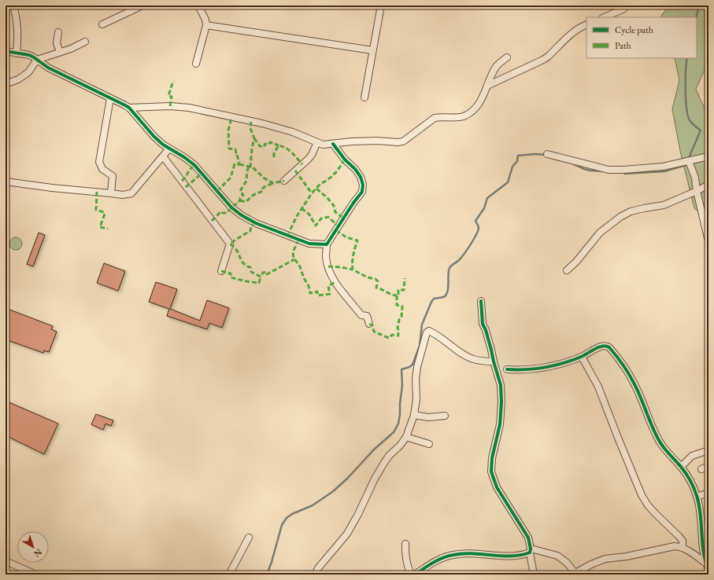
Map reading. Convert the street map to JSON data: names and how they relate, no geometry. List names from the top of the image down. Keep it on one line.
{"legend":["Cycle path","Path"],"north":"bottom right"}
